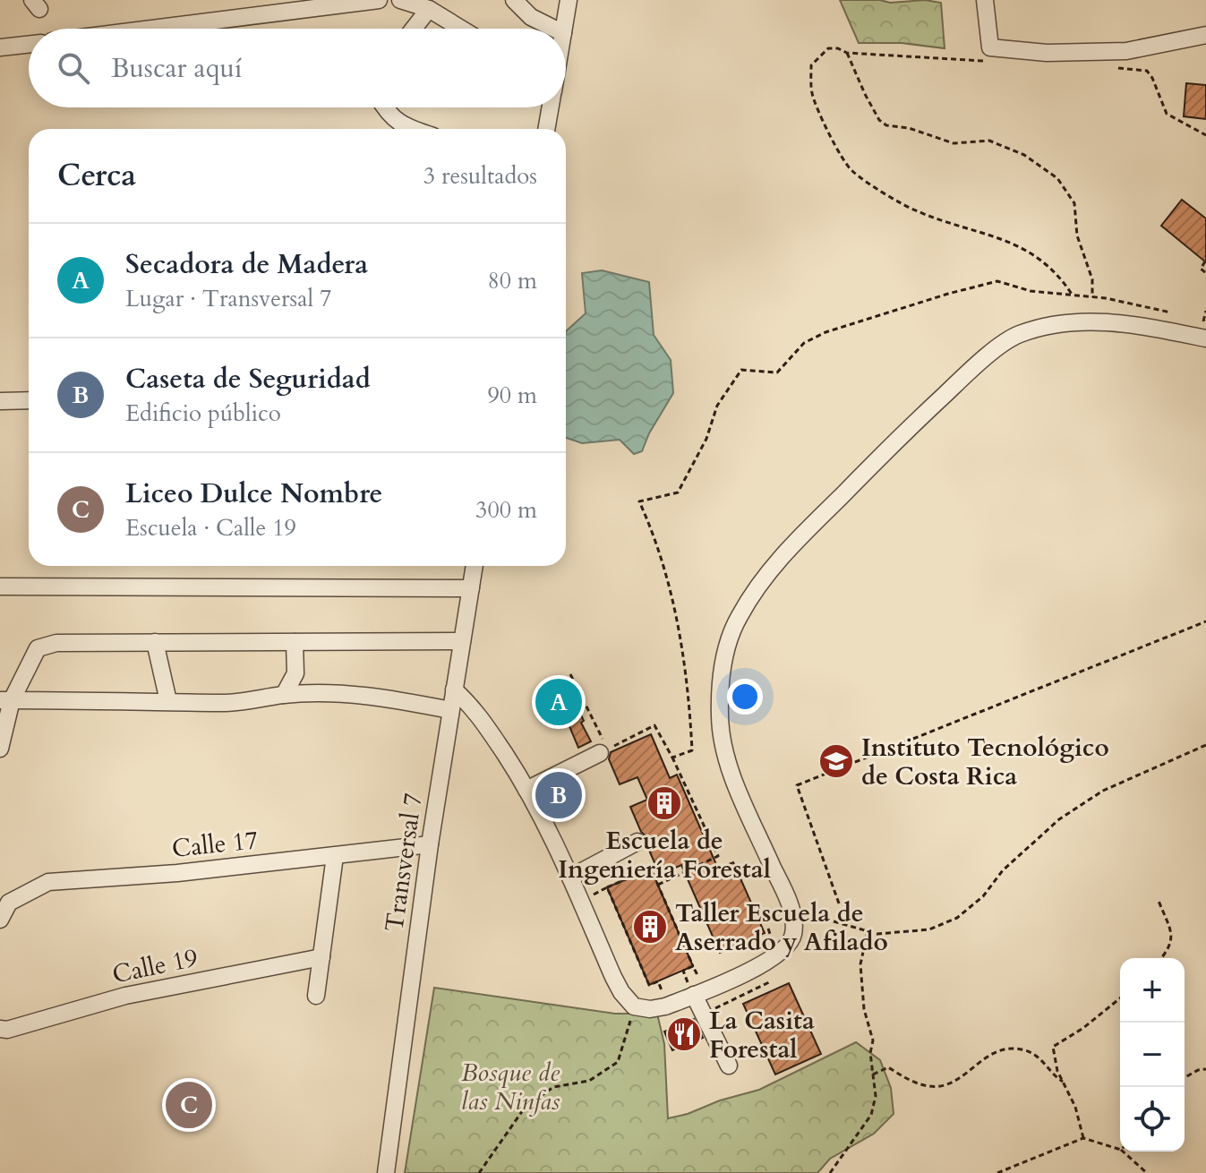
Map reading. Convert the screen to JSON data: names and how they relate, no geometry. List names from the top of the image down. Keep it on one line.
{"streets":{"street":["Calle 17","Transversal 7","Calle 19"]},"crossings":[["Calle 17","Transversal 7"]],"parks":["Bosque de las Ninfas"],"places":{"school or university":["Instituto Tecnológico de Costa Rica"],"building":["Escuela de Ingeniería Forestal","Taller Escuela de Aserrado y Afilado"],"restaurant":["La Casita Forestal"]},"page":{"search":"Buscar aquí","heading":["Cerca","3 resultados"],"list":[{"mark":"A","name":"Secadora de Madera","note":"Lugar · Transversal 7","value":"80 m"},{"mark":"B","name":"Caseta de Seguridad","note":"Edificio público","value":"90 m"},{"mark":"C","name":"Liceo Dulce Nombre","note":"Escuela · Calle 19","value":"300 m"}],"pins":["A","B","C"],"map_buttons":["+","−"]}}
